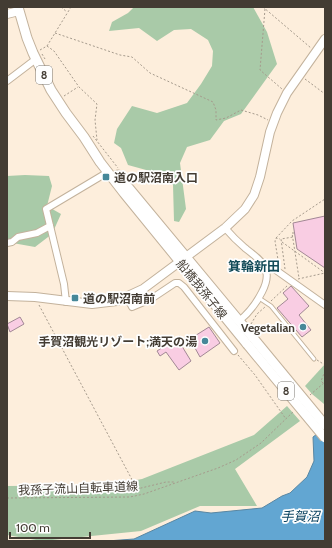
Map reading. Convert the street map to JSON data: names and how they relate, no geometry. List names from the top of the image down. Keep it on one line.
{"streets":{"main road":["8","船橋我孫子線"],"path":["我孫子流山自転車道線"]},"districts":["箕輪新田"],"water":["手賀沼"],"places":{"transit":["道の駅沼南入口","道の駅沼南前"],"other":["Vegetalian","手賀沼観光リゾート;満天の湯"]},"scale_bar":"100 m"}
